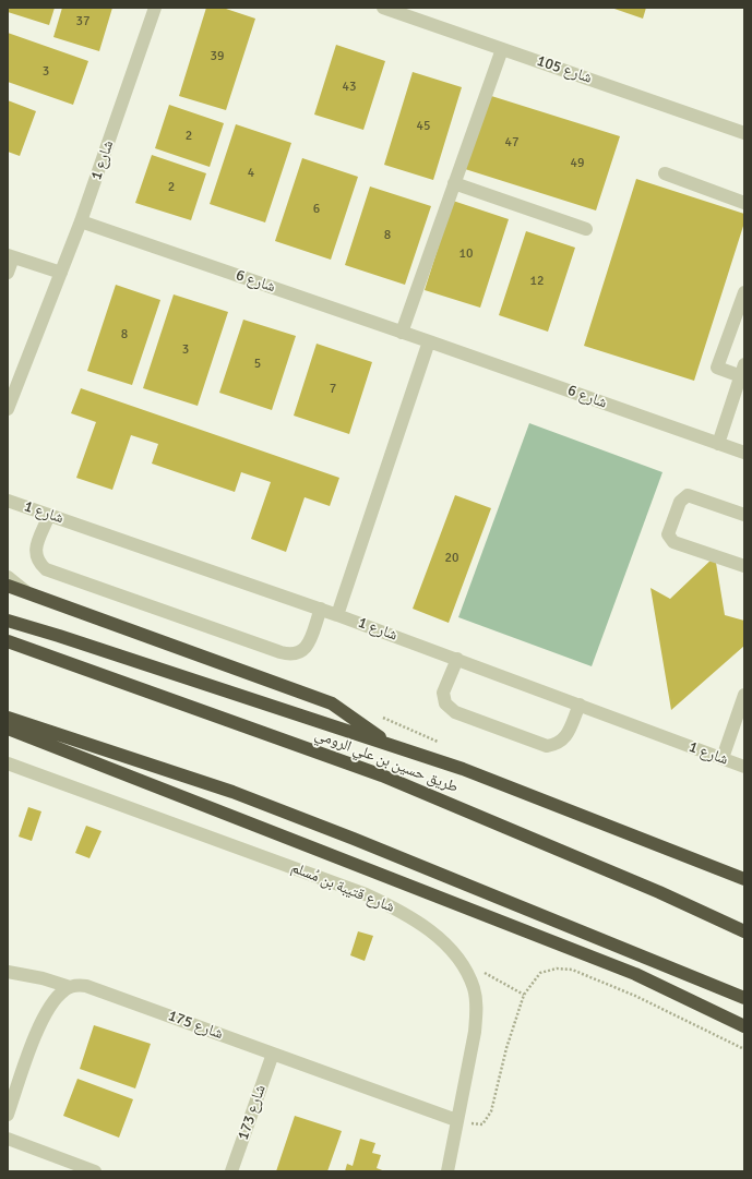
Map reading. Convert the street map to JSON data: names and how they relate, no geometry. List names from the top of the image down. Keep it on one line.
{"streets":{"highway":["طريق حسين بن علي الرومي"],"street":["شارع 105","شارع 1","شارع 6","شارع قتيبة بن مُسلم","شارع 175","شارع 173"]},"crossings":[["شارع 1","شارع 6"],["شارع قتيبة بن مُسلم","شارع 175"],["شارع 175","شارع 173"]],"house_numbers":["37","39","3","43","45","2","47","49","4","2","6","8","10","12","8","3","5","7","20"]}
